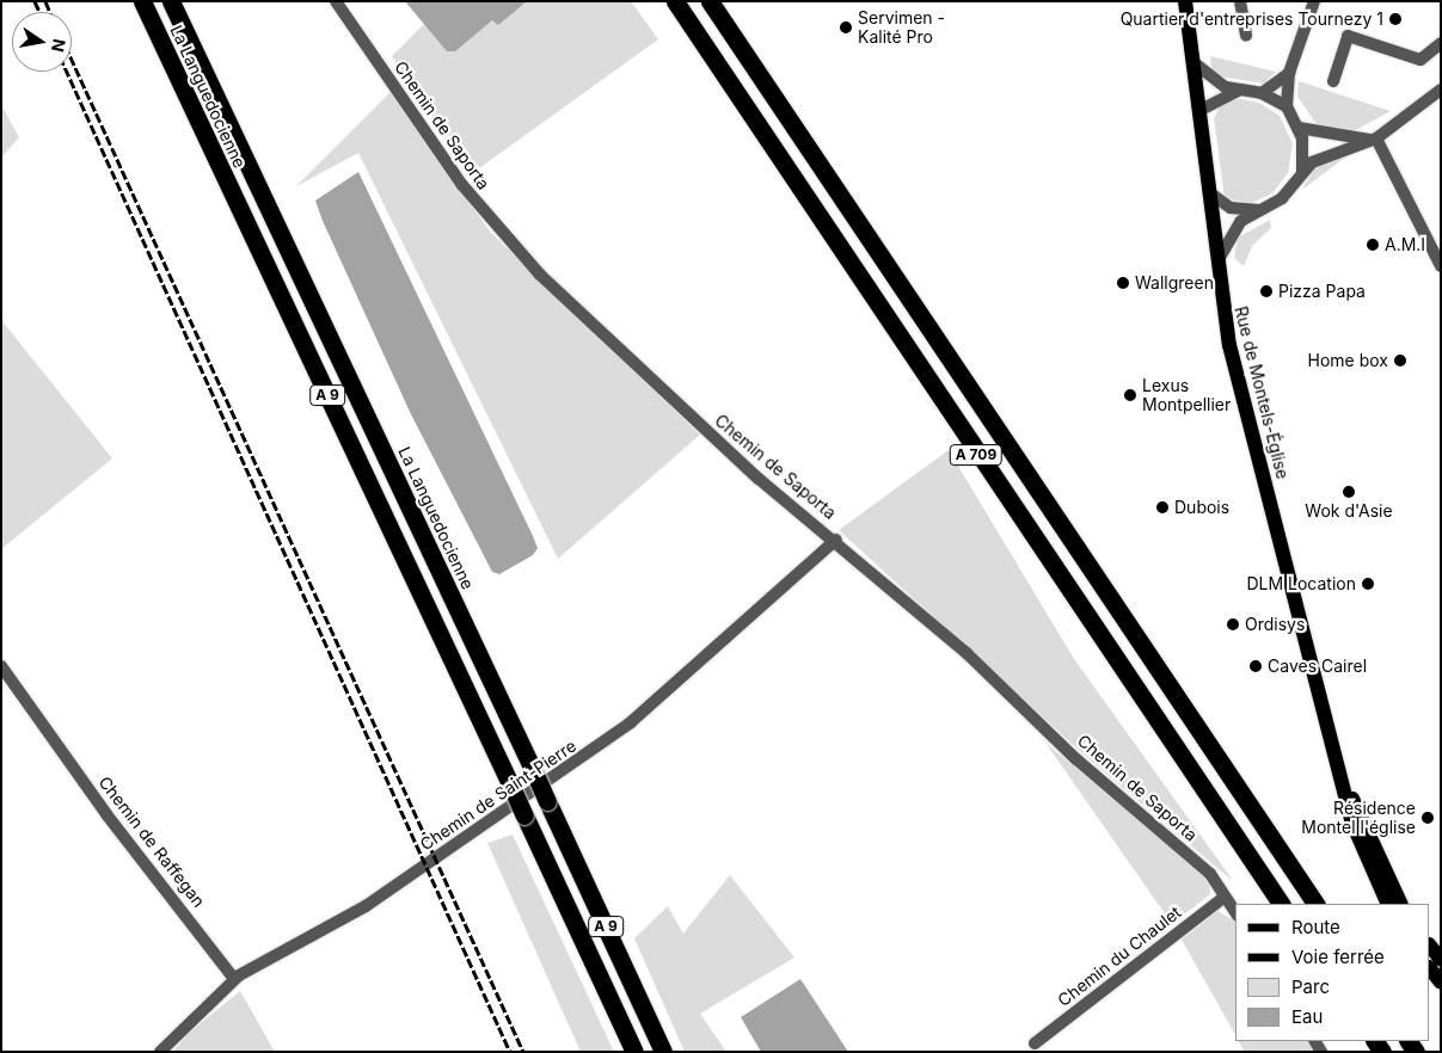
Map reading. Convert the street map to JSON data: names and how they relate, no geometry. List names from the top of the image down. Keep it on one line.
{"streets":{"highway":["La Languedocienne","A 9","A 709"],"main road":["Rue de Montels-Église"],"street":["Chemin de Saporta","Chemin de Saint-Pierre","Chemin de Raffegan","Chemin du Chaulet"]},"crossings":[["Chemin de Saporta","Chemin de Saint-Pierre"],["Chemin de Saporta","Chemin du Chaulet"],["Chemin de Saint-Pierre","Chemin de Raffegan"]],"places":["Quartier d'entreprises Tournezy 1","Servimen - Kalité Pro","A.M.I","Wallgreen","Pizza Papa","Home box","Lexus Montpellier","Wok d'Asie","Dubois","DLM Location","Ordisys","Caves Cairel","Résidence Montel l'église"],"legend":["Route","Voie ferrée","Parc","Eau"],"north":"right"}
